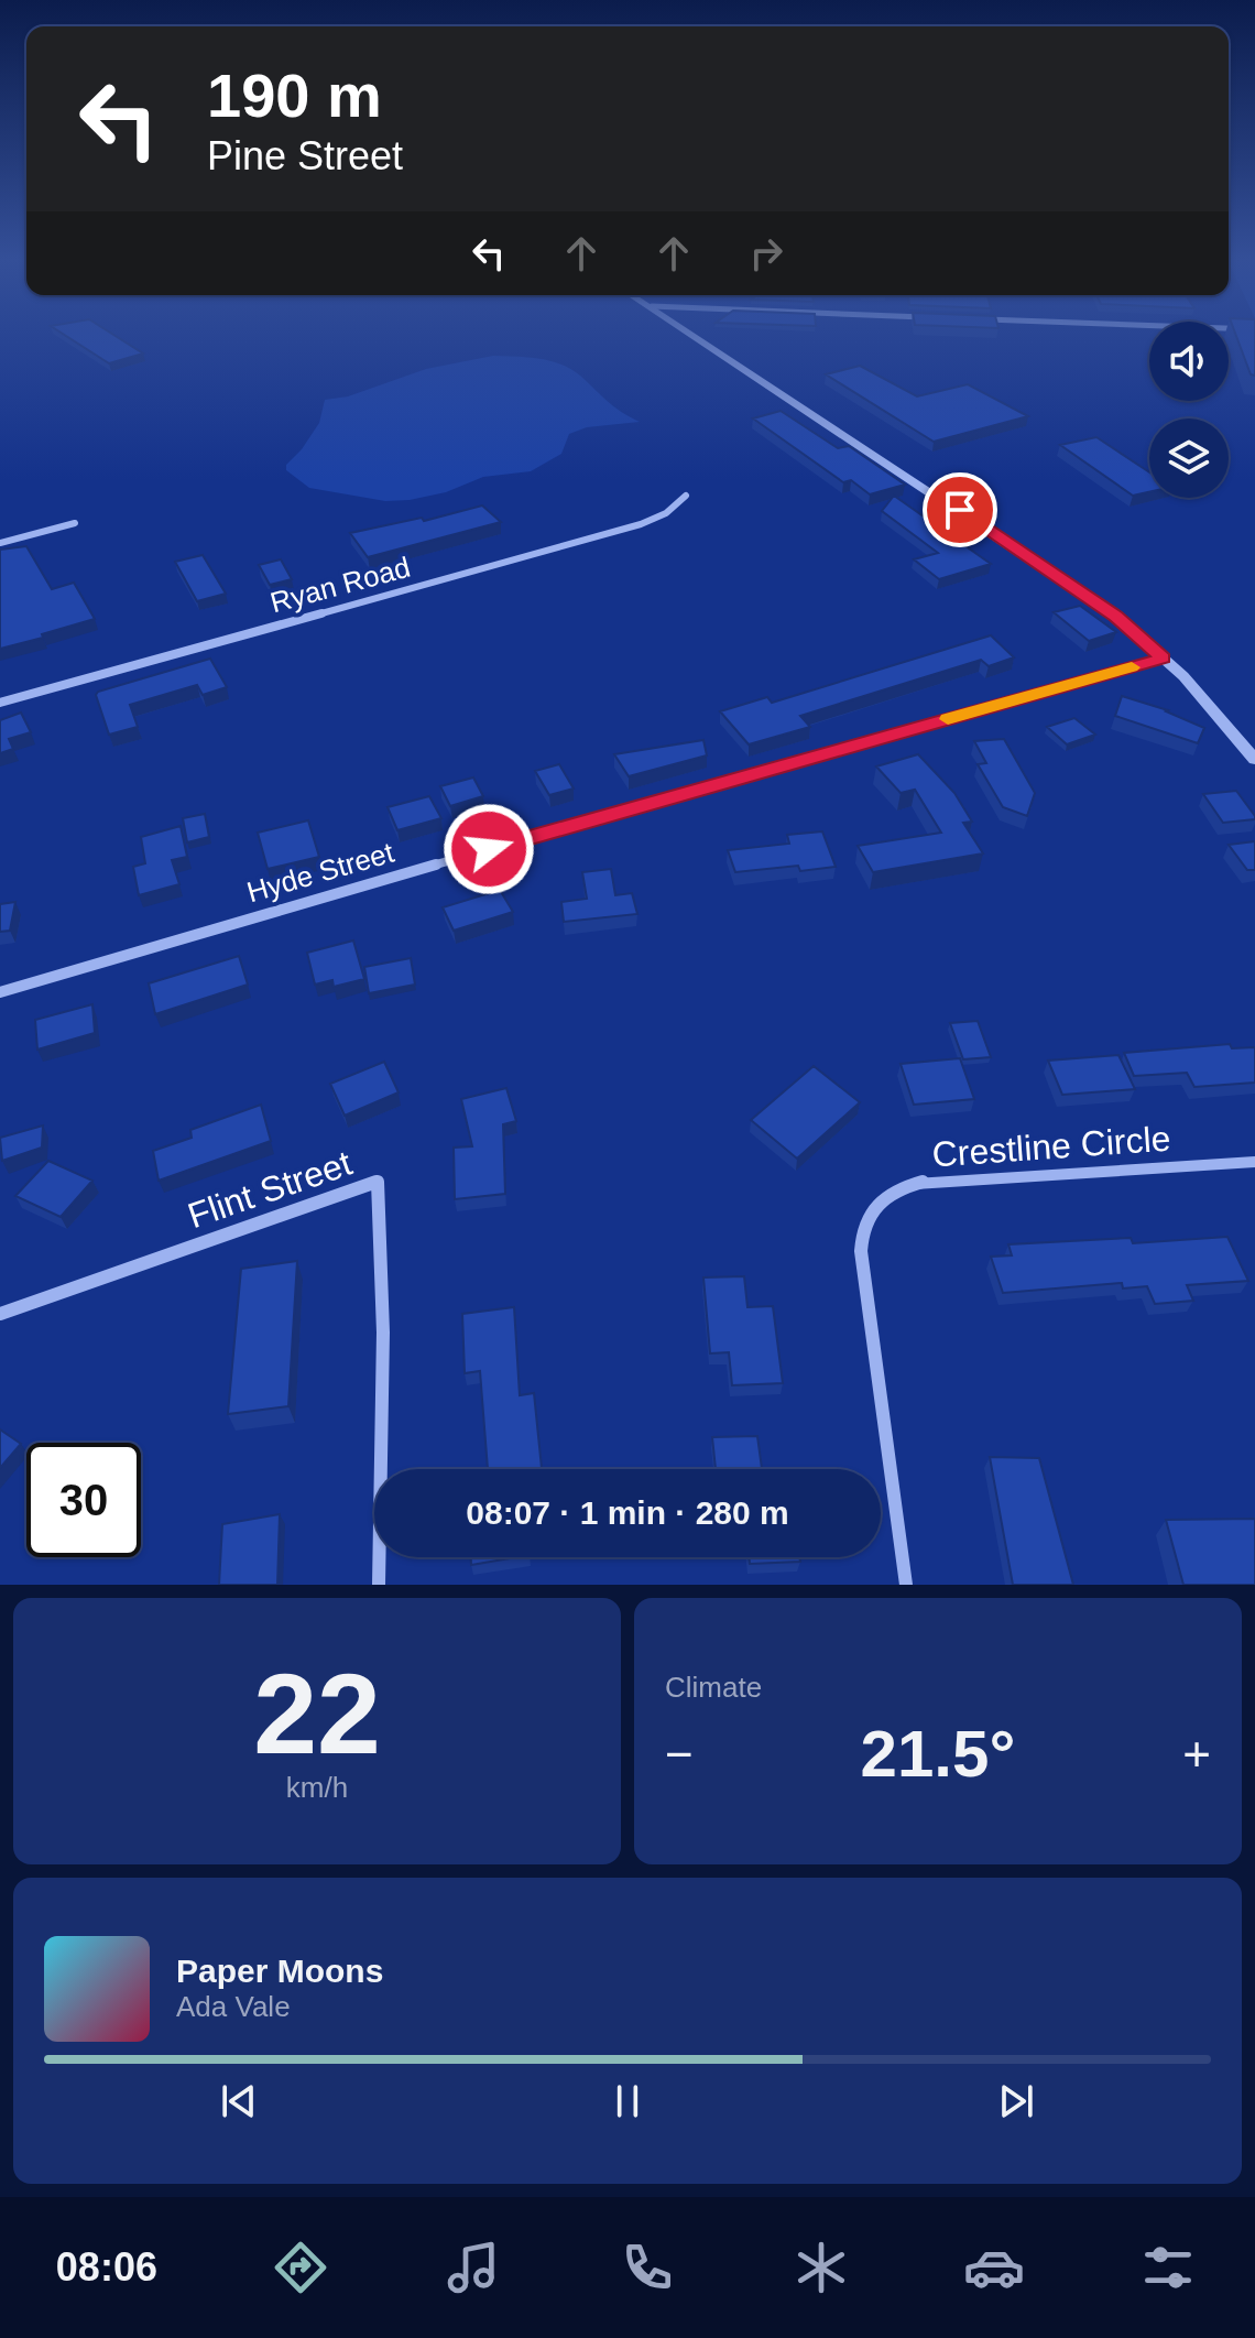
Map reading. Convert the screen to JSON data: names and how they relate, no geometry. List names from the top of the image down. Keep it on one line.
{"streets":{"street":["Ryan Road","Hyde Street","Crestline Circle","Flint Street"]},"page":{"turn":["190 m","Pine Street"],"limit":"30","trip":"08:07 · 1 min · 280 m","tile":[["22","km/h"],"Climate"],"heat":["−","21.5°","+"],"song":["Paper Moons","Ada Vale"],"tabs":"08:06"}}
